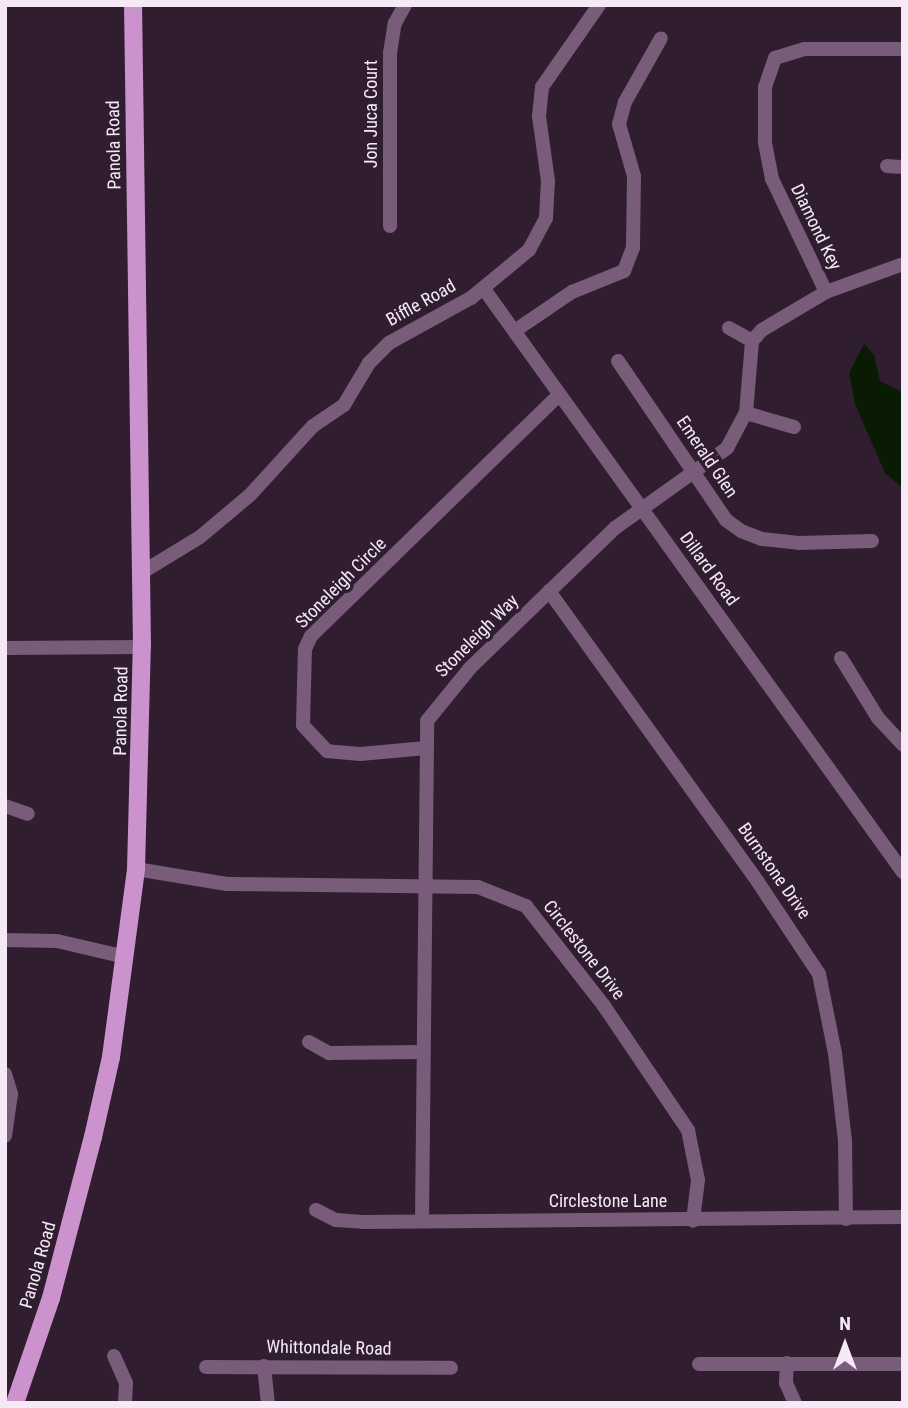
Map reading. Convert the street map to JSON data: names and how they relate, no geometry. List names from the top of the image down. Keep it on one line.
{"streets":{"main road":["Panola Road"],"street":["Jon Juca Court","Diamond Key","Biffle Road","Emerald Glen","Dillard Road","Stoneleigh Circle","Stoneleigh Way","Burnstone Drive","Circlestone Drive","Circlestone Lane","Whittondale Road"]},"crossings":[["Panola Road","Biffle Road"],["Panola Road","Circlestone Drive"],["Biffle Road","Dillard Road"],["Emerald Glen","Stoneleigh Way"],["Dillard Road","Stoneleigh Circle"],["Dillard Road","Stoneleigh Way"],["Stoneleigh Circle","Stoneleigh Way"],["Stoneleigh Way","Burnstone Drive"],["Stoneleigh Way","Circlestone Drive"],["Stoneleigh Way","Circlestone Lane"],["Burnstone Drive","Circlestone Lane"],["Circlestone Drive","Circlestone Lane"]],"north":"top"}
